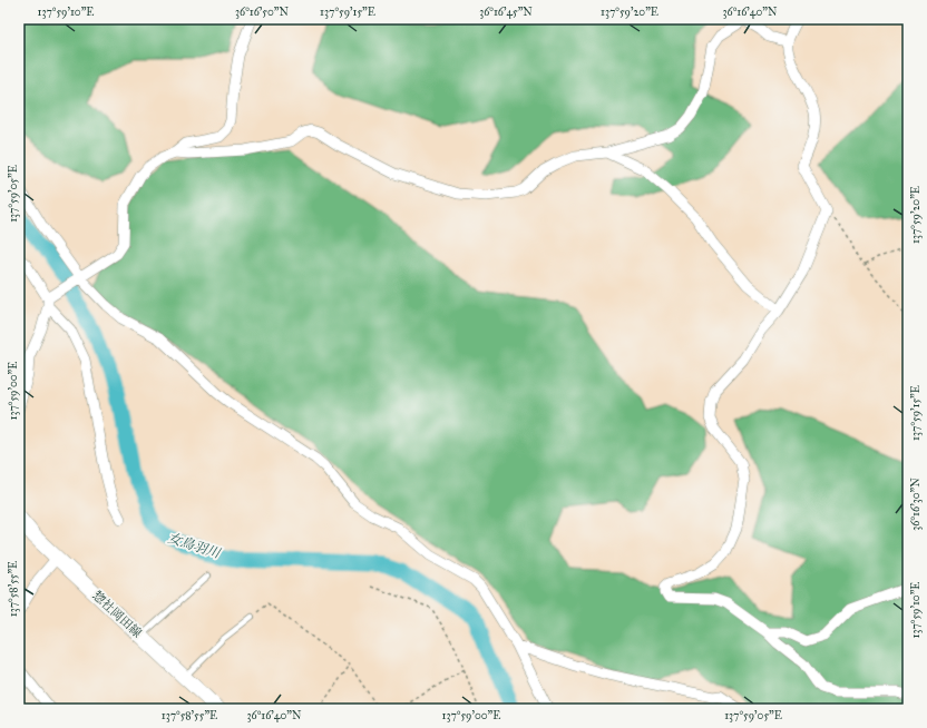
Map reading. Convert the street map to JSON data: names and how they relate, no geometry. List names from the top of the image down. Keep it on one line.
{"streets":{"main road":["惣社岡田線"]},"water":["女鳥羽川"],"coordinates":["137°59'10\"E","36°16'50\"N","137°59'15\"E","36°16'45\"N","137°59'20\"E","36°16'40\"N","137°59'05\"E","137°59'00\"E","36°16'30\"N","137°58'55\"E"]}
